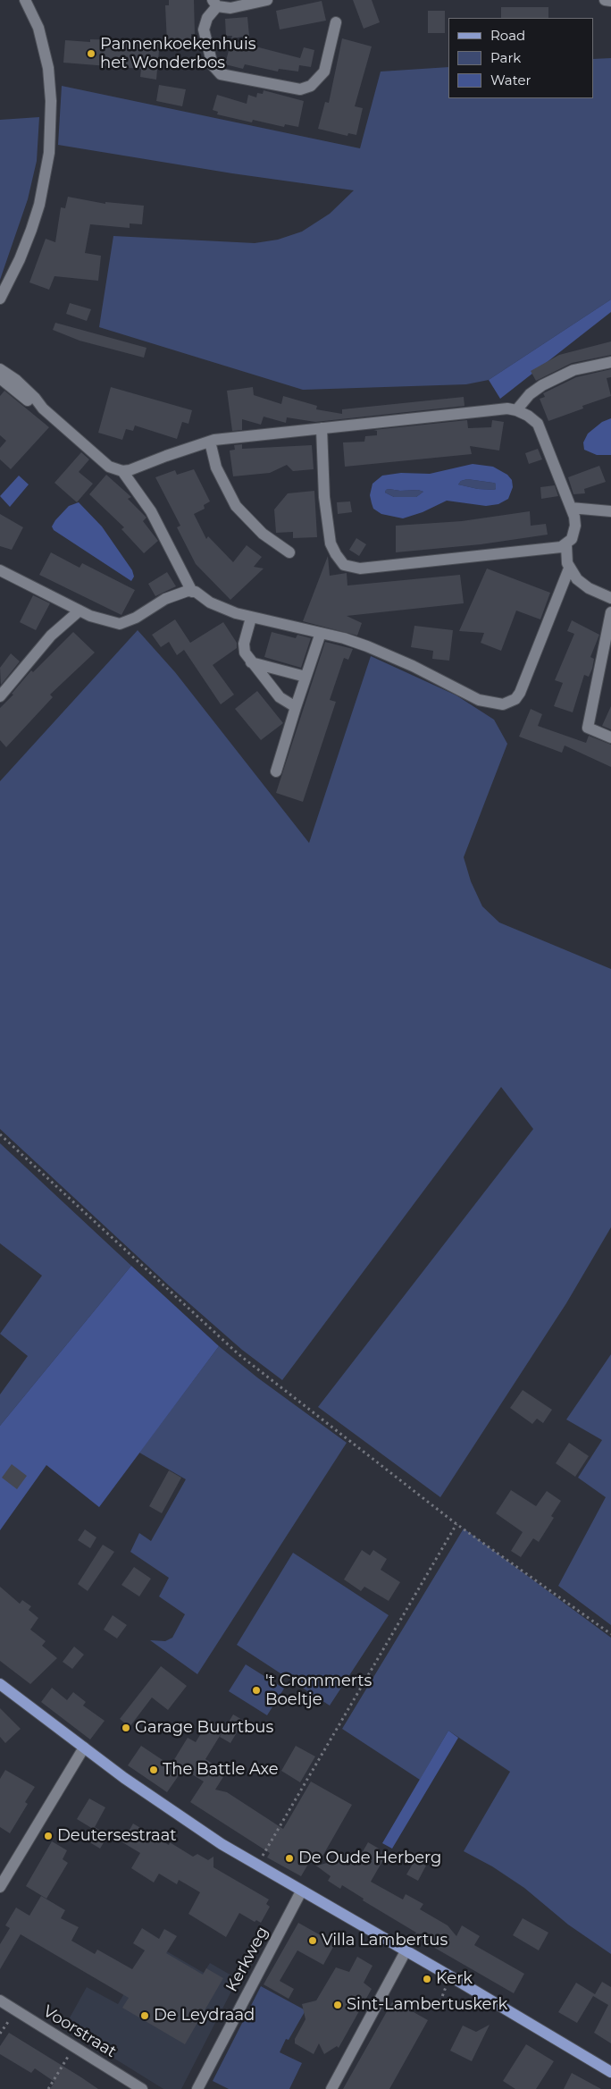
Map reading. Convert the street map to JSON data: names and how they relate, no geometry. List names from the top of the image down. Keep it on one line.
{"streets":{"street":["Kerkweg","Voorstraat"]},"places":["Pannenkoekenhuis het Wonderbos","'t Crommerts Boeltje","Garage Buurtbus","The Battle Axe","Deutersestraat","De Oude Herberg","Villa Lambertus","Kerk","Sint-Lambertuskerk","De Leydraad"],"legend":["Road","Park","Water"]}
